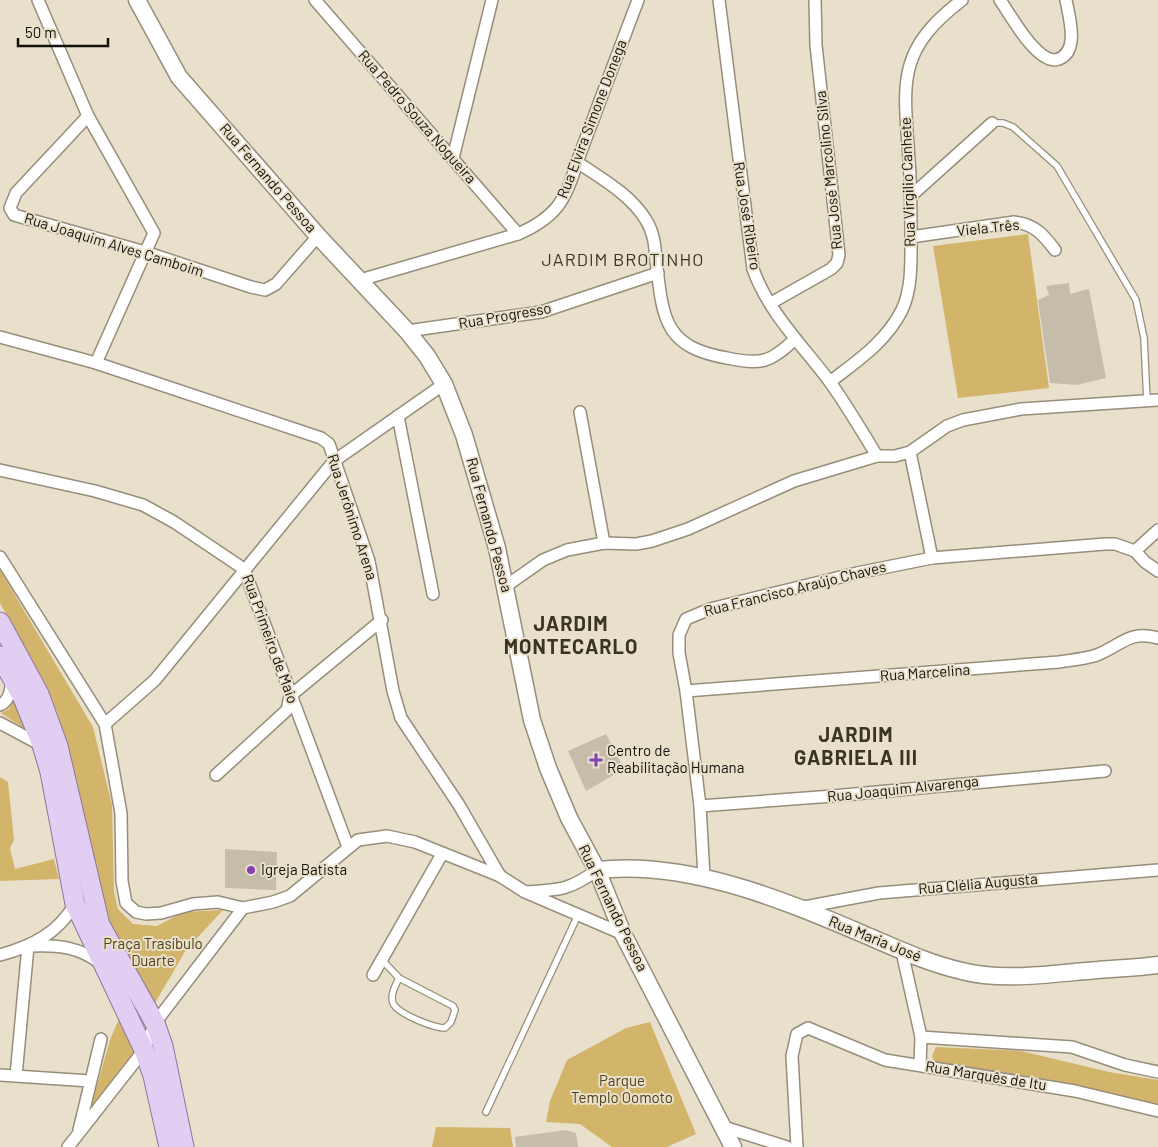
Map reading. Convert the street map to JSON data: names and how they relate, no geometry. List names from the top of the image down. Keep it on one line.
{"streets":{"main road":["Rua Fernando Pessoa","Rua Maria José"],"street":["Rua Pedro Souza Nogueira","Rua Elvira Simone Donega","Rua José Marcolino Silva","Rua Virgilio Canhete","Rua José Ribeiro","Viela Três","Rua Joaquim Alves Camboim","Rua Progresso","Rua Jerônimo Arena","Rua Francisco Araújo Chaves","Rua Primeiro de Maio","Rua Marcelina","Rua Joaquim Alvarenga","Rua Clélia Augusta","Rua Marquês de Itu"]},"crossings":[["Rua Pedro Souza Nogueira","Rua Elvira Simone Donega"],["Rua Elvira Simone Donega","Rua Fernando Pessoa"],["Rua José Marcolino Silva","Rua José Ribeiro"],["Rua Fernando Pessoa","Rua Joaquim Alves Camboim"],["Rua Fernando Pessoa","Rua Progresso"],["Rua Fernando Pessoa","Rua Maria José"],["Rua Virgilio Canhete","Rua José Ribeiro"],["Rua Virgilio Canhete","Viela Três"],["Rua Francisco Araújo Chaves","Rua Marcelina"],["Rua Francisco Araújo Chaves","Rua Joaquim Alvarenga"],["Rua Francisco Araújo Chaves","Rua Maria José"],["Rua Clélia Augusta","Rua Maria José"]],"districts":["JARDIM BROTINHO","JARDIM MONTECARLO","JARDIM GABRIELA III"],"parks":["Praça Trasíbulo Duarte","Parque Templo Oomoto"],"places":{"health":["Centro de Reabilitação Humana"],"other":["Igreja Batista"]},"scale_bar":"50 m"}
